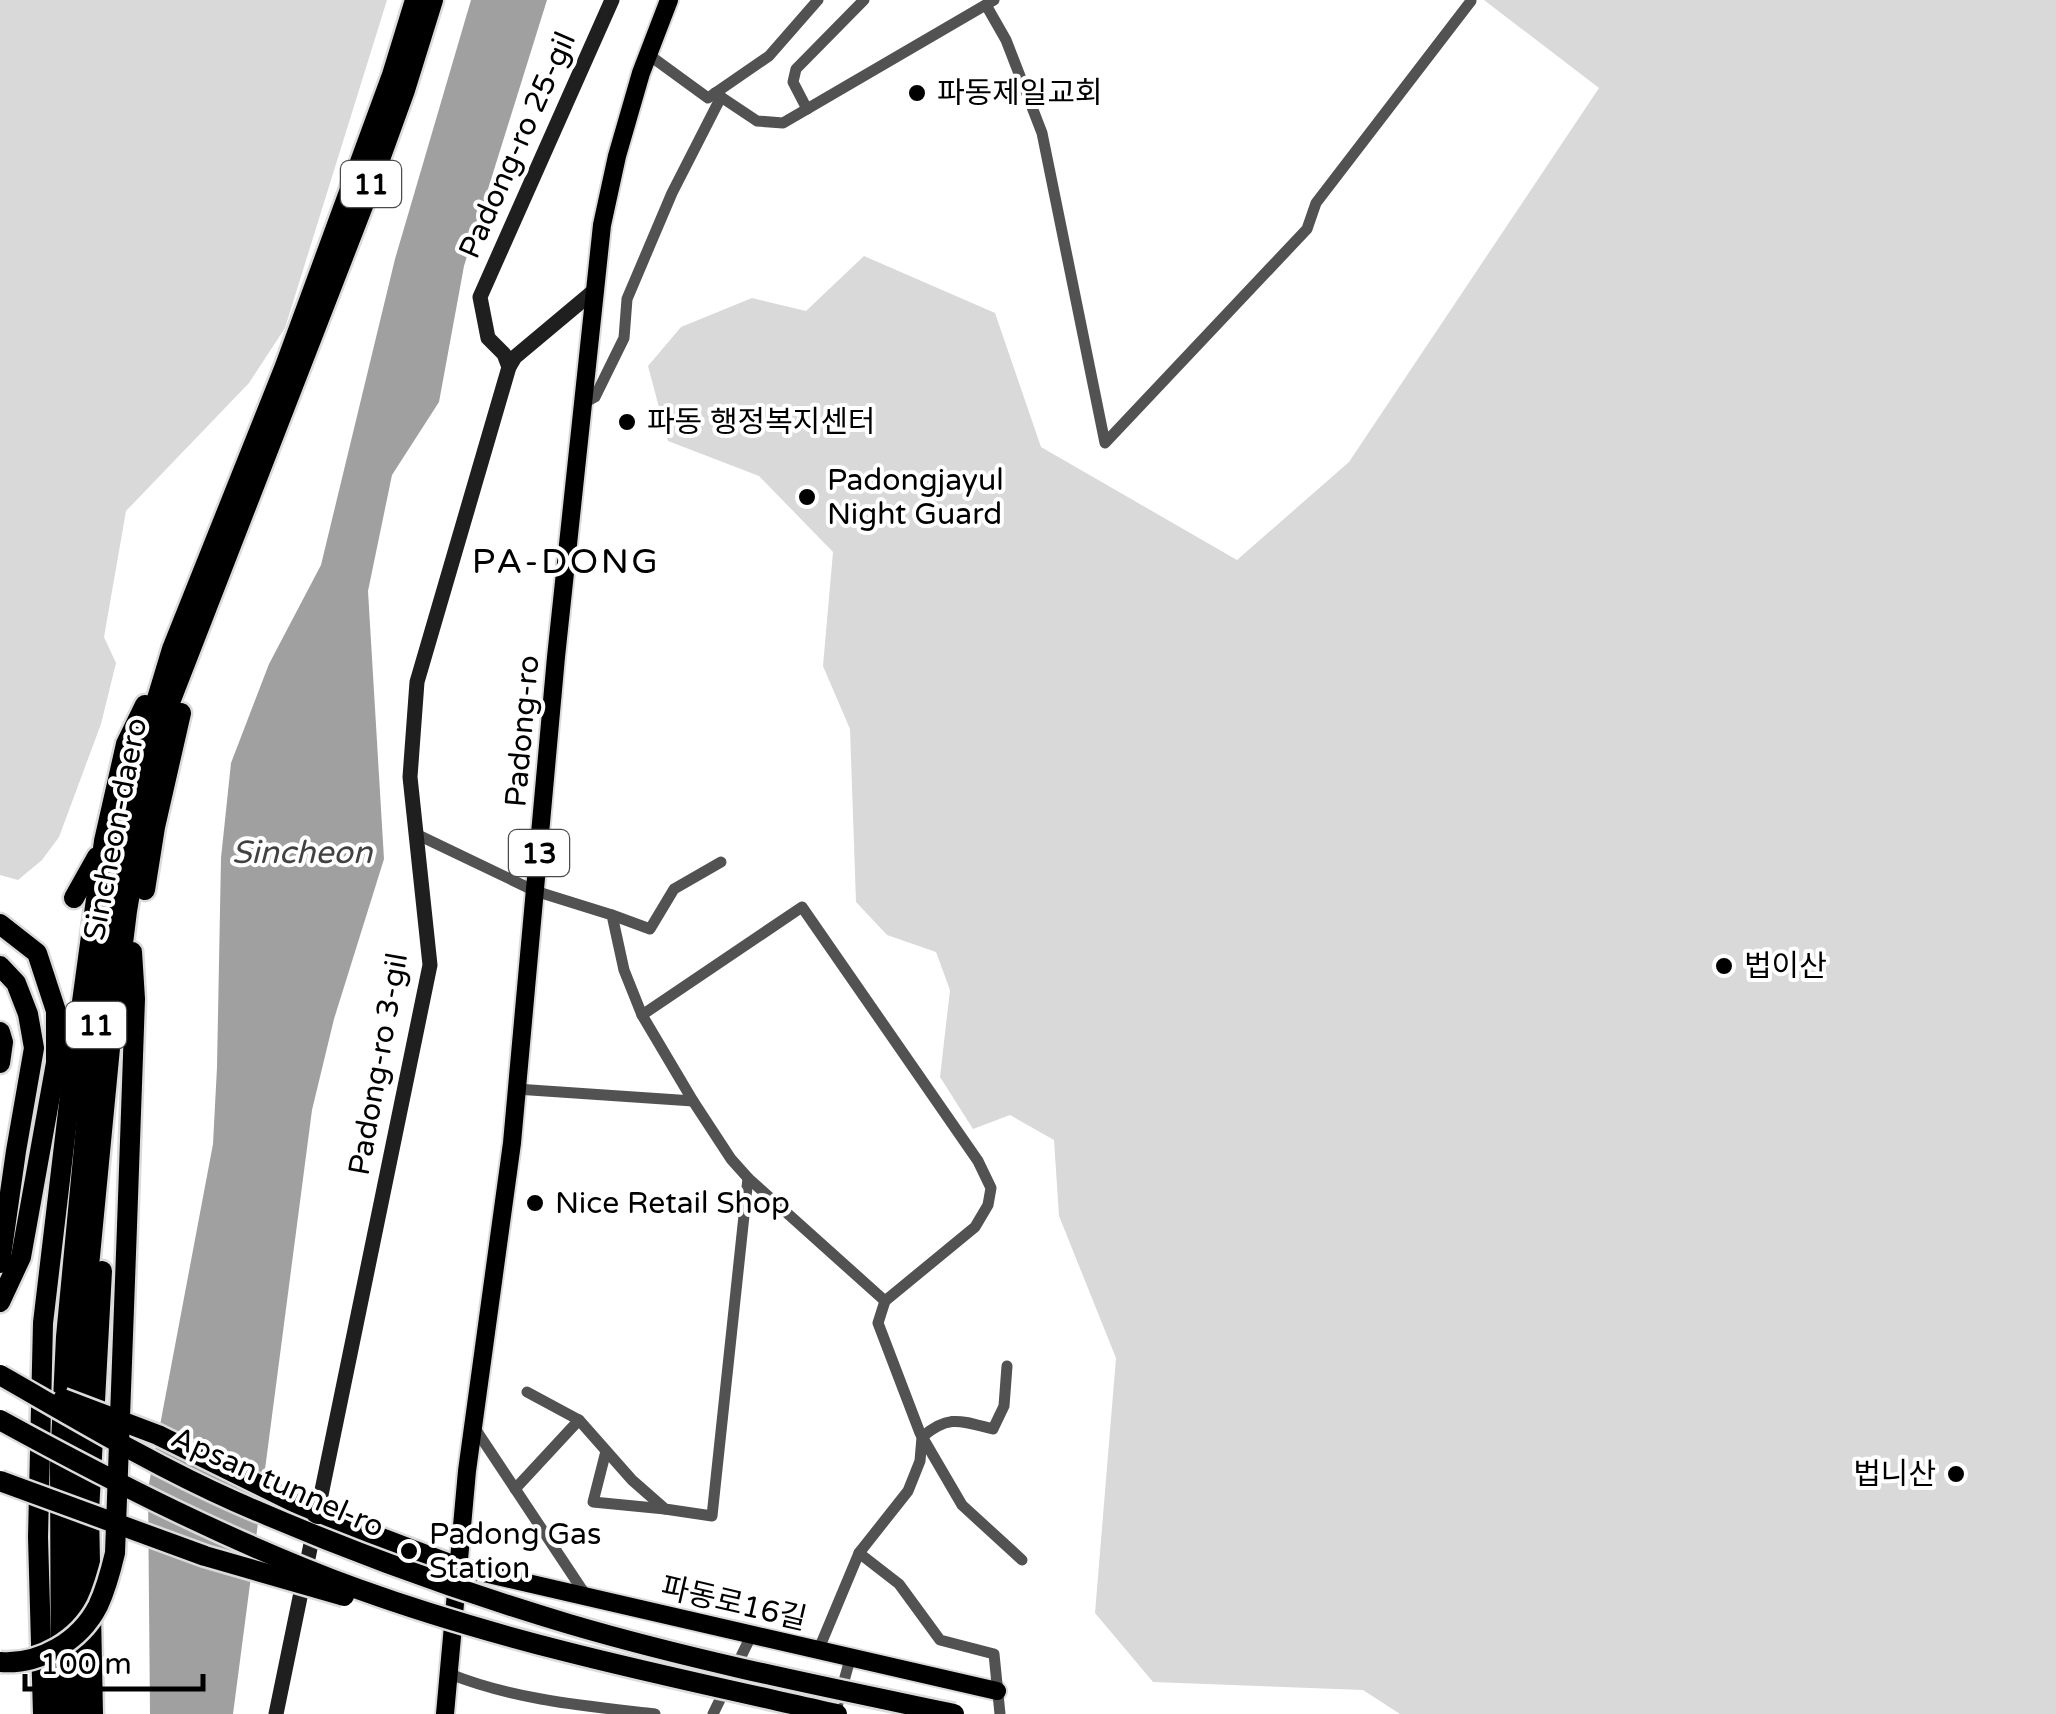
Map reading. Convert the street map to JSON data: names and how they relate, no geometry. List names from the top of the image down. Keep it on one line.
{"streets":{"highway":["11","Sincheon-daero","Apsan tunnel-ro"],"main road":["Padong-ro","13","파동로16길"],"street":["Padong-ro 25-gil","Padong-ro 3-gil"]},"crossings":[["Padong-ro 25-gil","Padong-ro 3-gil"],["11","Sincheon-daero"],["Padong-ro","파동로16길"],["Sincheon-daero","Apsan tunnel-ro"]],"districts":["PA-DONG"],"water":["Sincheon"],"places":["파동제일교회","파동 행정복지센터","Padongjayul Night Guard","법이산","Nice Retail Shop","법니산","Padong Gas Station"],"scale_bar":"100 m"}
